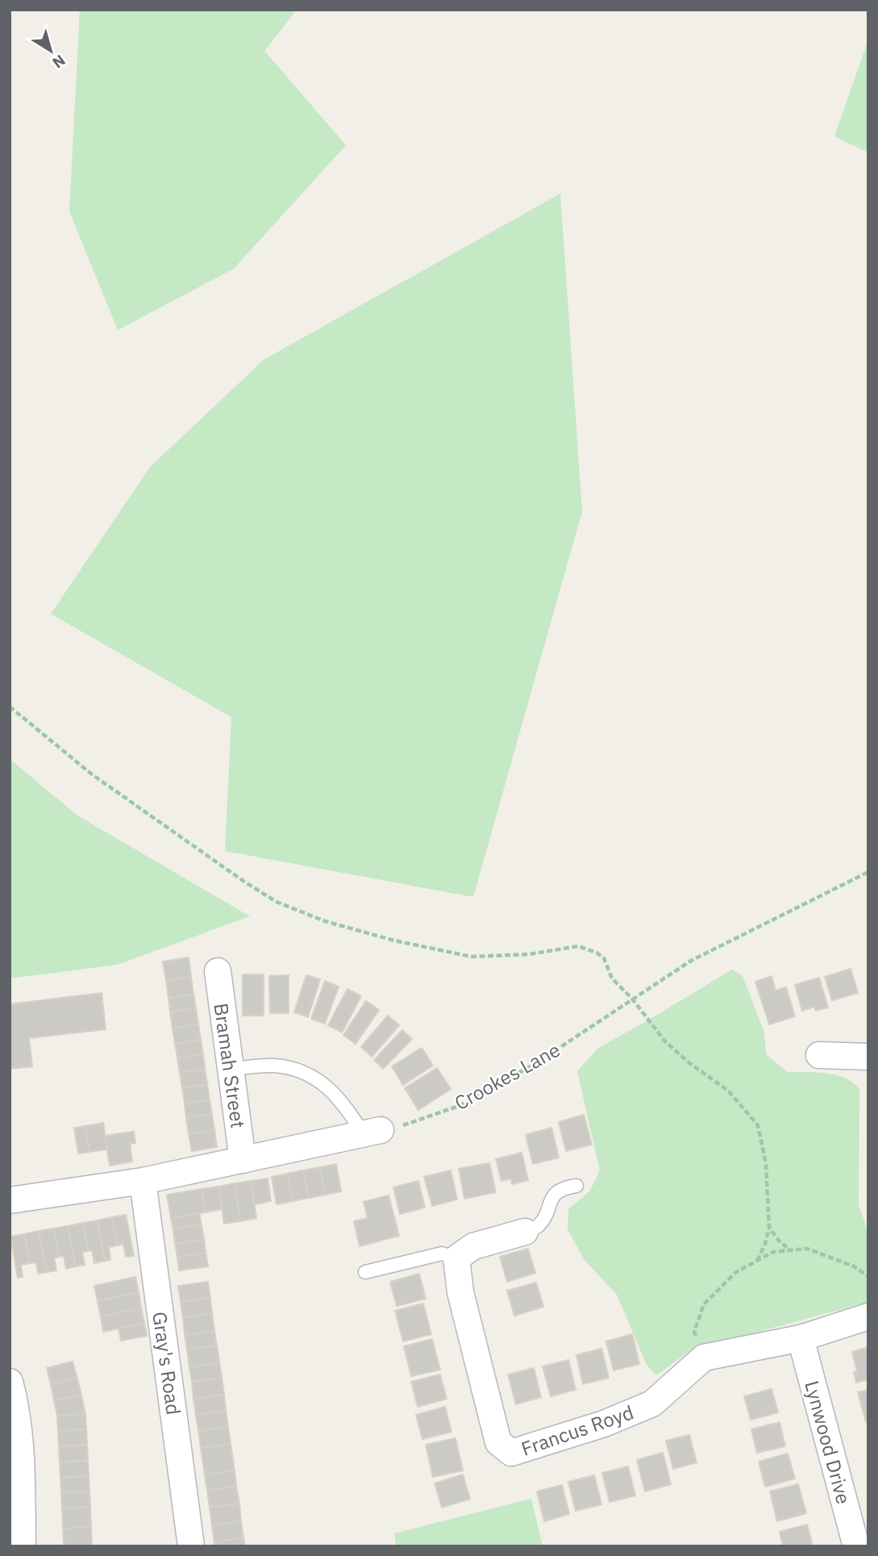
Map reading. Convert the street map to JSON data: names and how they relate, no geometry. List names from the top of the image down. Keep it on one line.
{"streets":{"street":["Bramah Street","Gray's Road","Francus Royd","Lynwood Drive"],"path":["Crookes Lane"]},"crossings":[["Francus Royd","Lynwood Drive"]],"north":"bottom right"}
